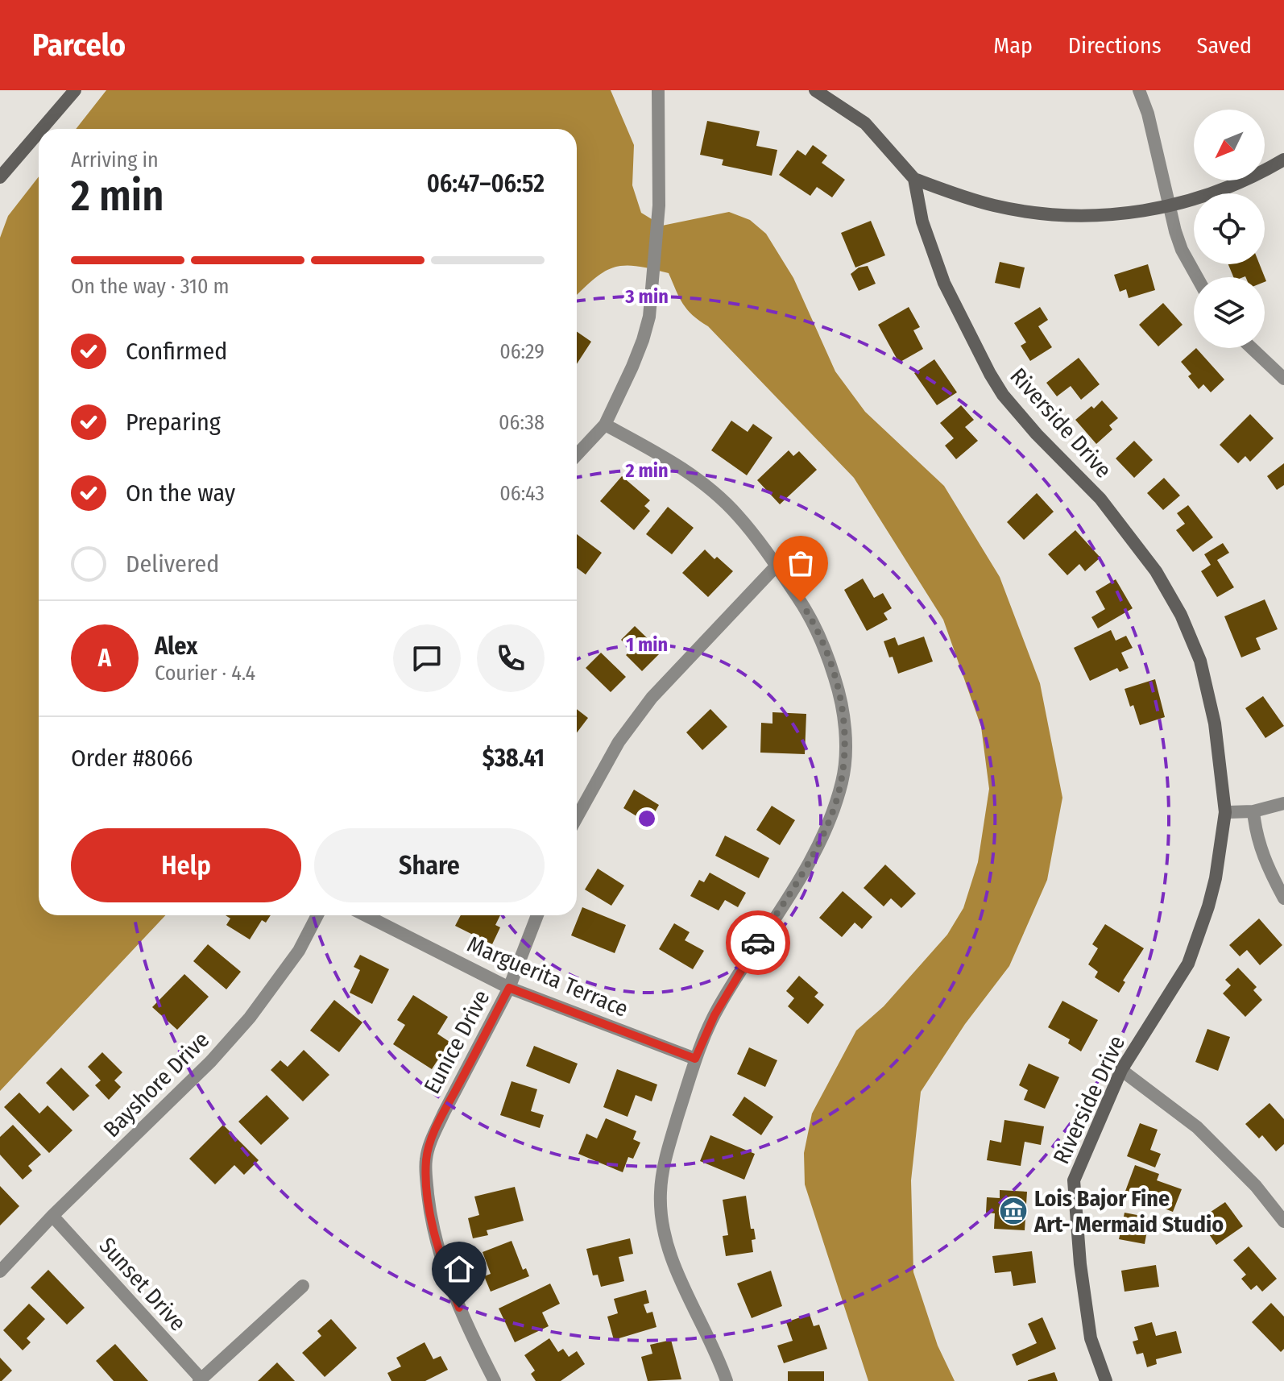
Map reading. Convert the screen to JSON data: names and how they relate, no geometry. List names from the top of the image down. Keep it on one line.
{"streets":{"street":["Riverside Drive","Marguerita Terrace","Eunice Drive","Bayshore Drive","Sunset Drive"]},"crossings":[["Marguerita Terrace","Eunice Drive"],["Bayshore Drive","Sunset Drive"]],"places":{"museum":["Lois Bajor Fine Art- Mermaid Studio"]},"north":"bottom left","page":{"header":"Parcelo","nav":["Map","Directions","Saved"],"heading":["2 min","Arriving in","06:47–06:52"],"panel":["Alex","Courier · 4.4","Order #8066","$38.41"],"bar":"On the way · 310 m","list":[["Confirmed","06:29"],["Preparing","06:38"],["On the way","06:43"],"Delivered"],"round":"A","buttons":["Help","Share"]},"rings":["3 min","2 min","1 min"]}
